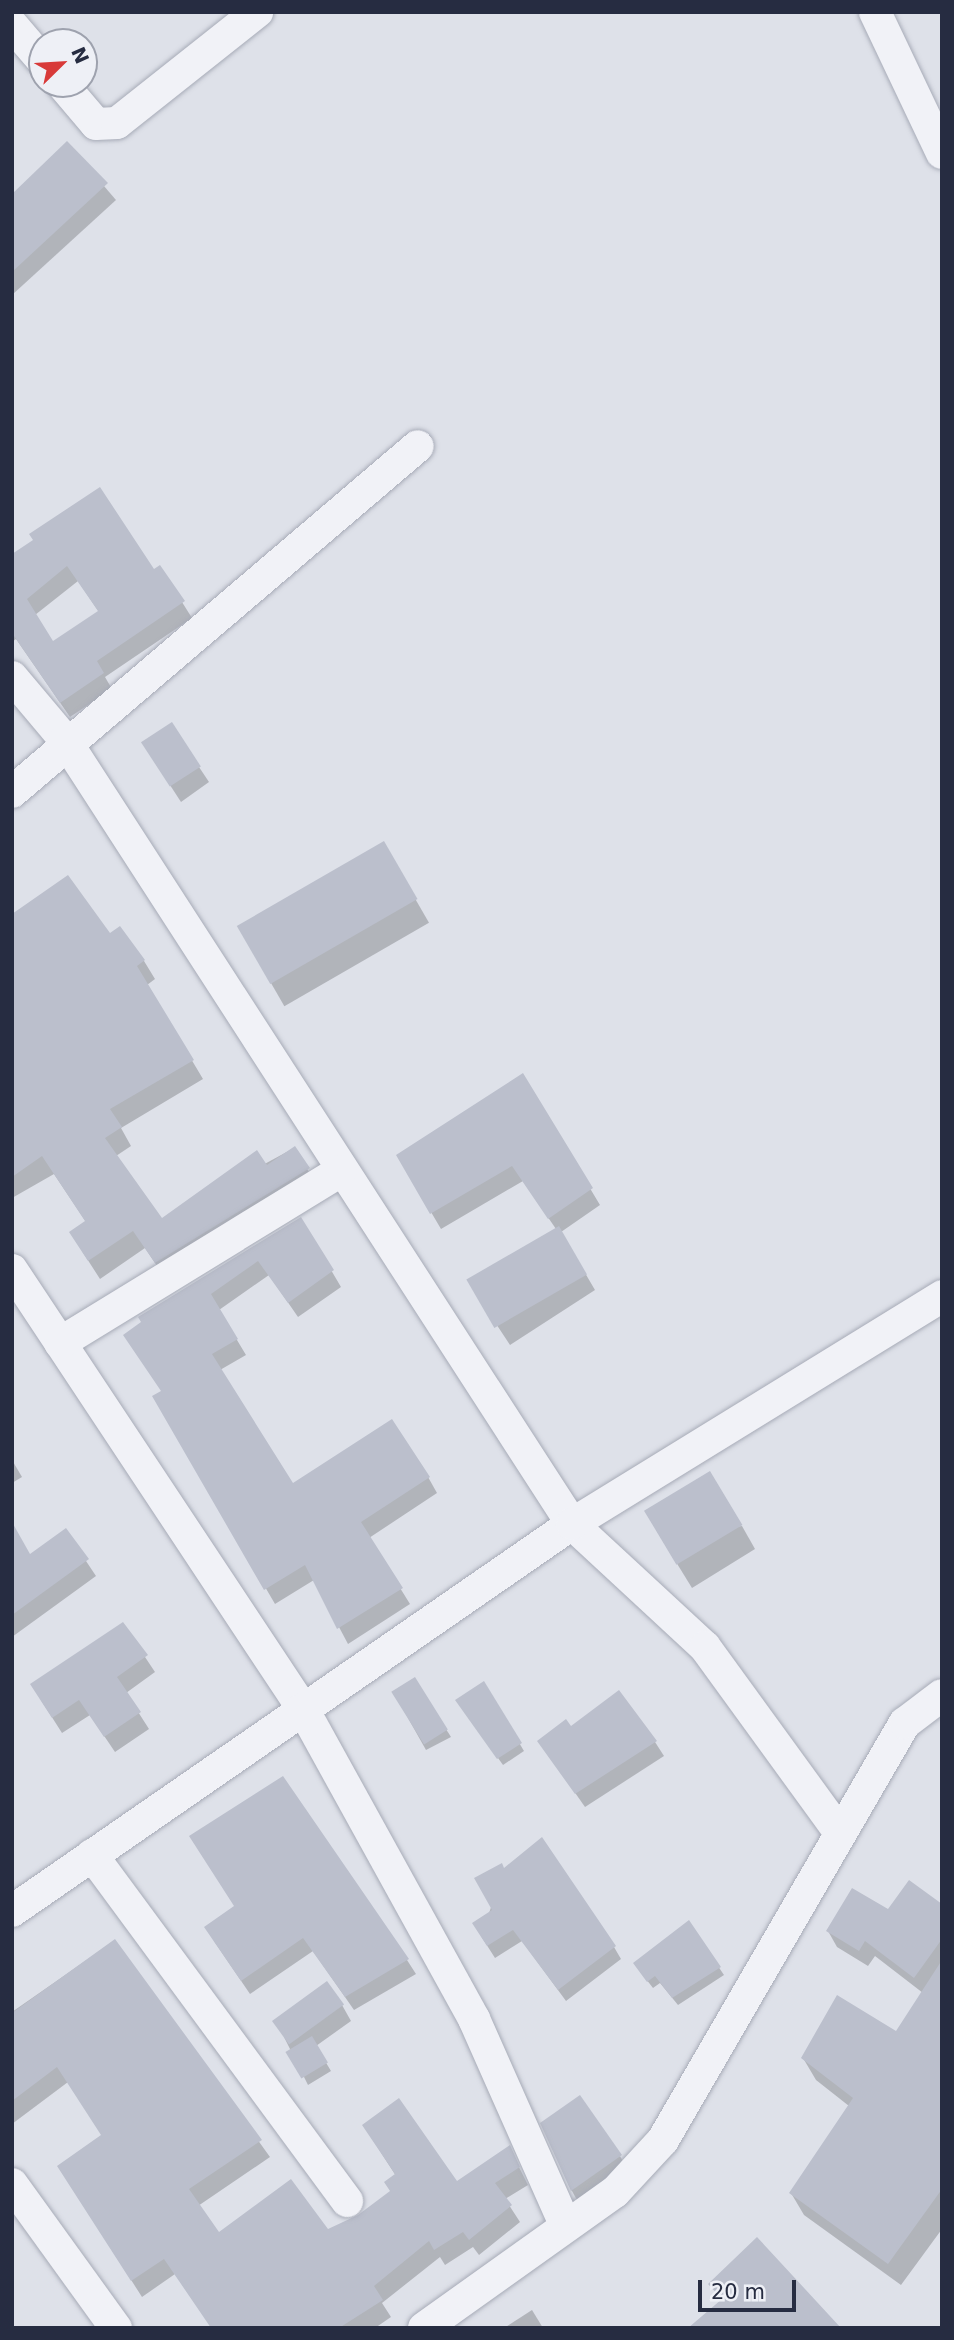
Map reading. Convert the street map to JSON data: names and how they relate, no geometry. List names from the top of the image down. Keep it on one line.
{"scale_bar":"20 m","north":"top right"}
